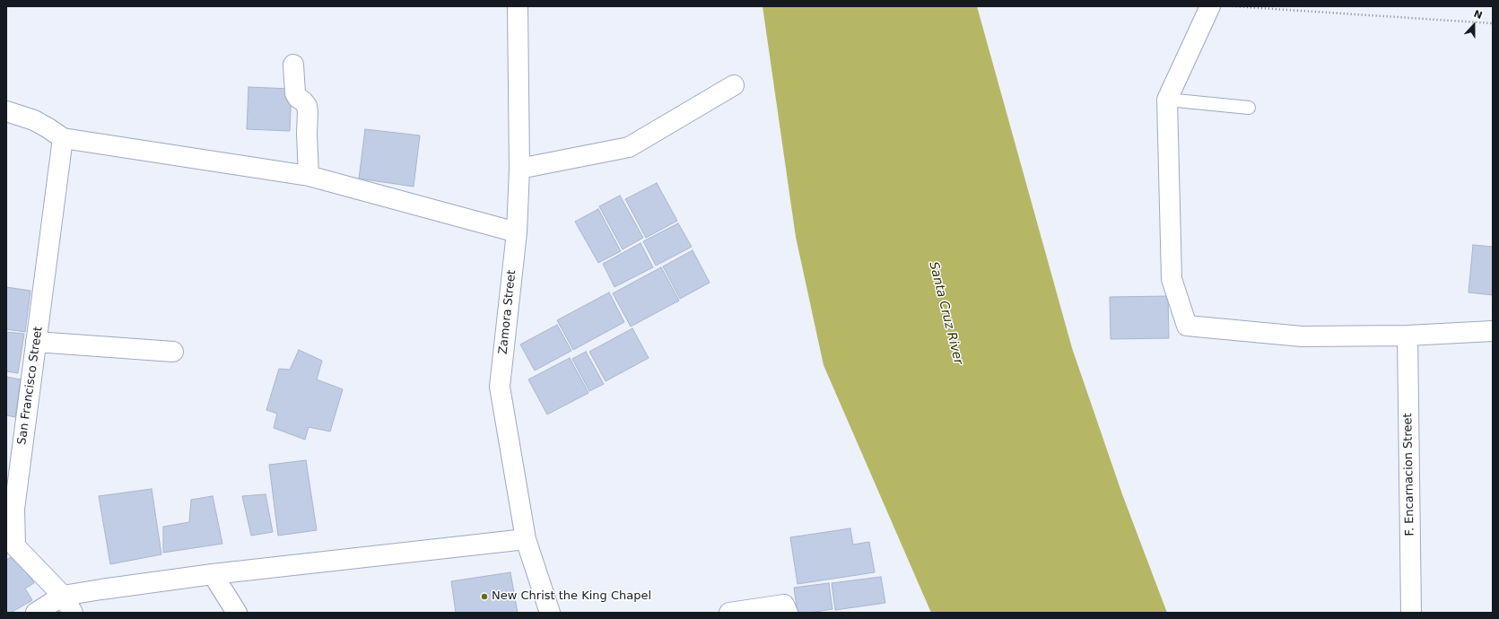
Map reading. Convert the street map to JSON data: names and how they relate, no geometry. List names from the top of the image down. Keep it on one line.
{"streets":{"street":["Zamora Street","San Francisco Street","F. Encarnacion Street"]},"water":["Santa Cruz River"],"places":["New Christ the King Chapel"],"north":"top"}
